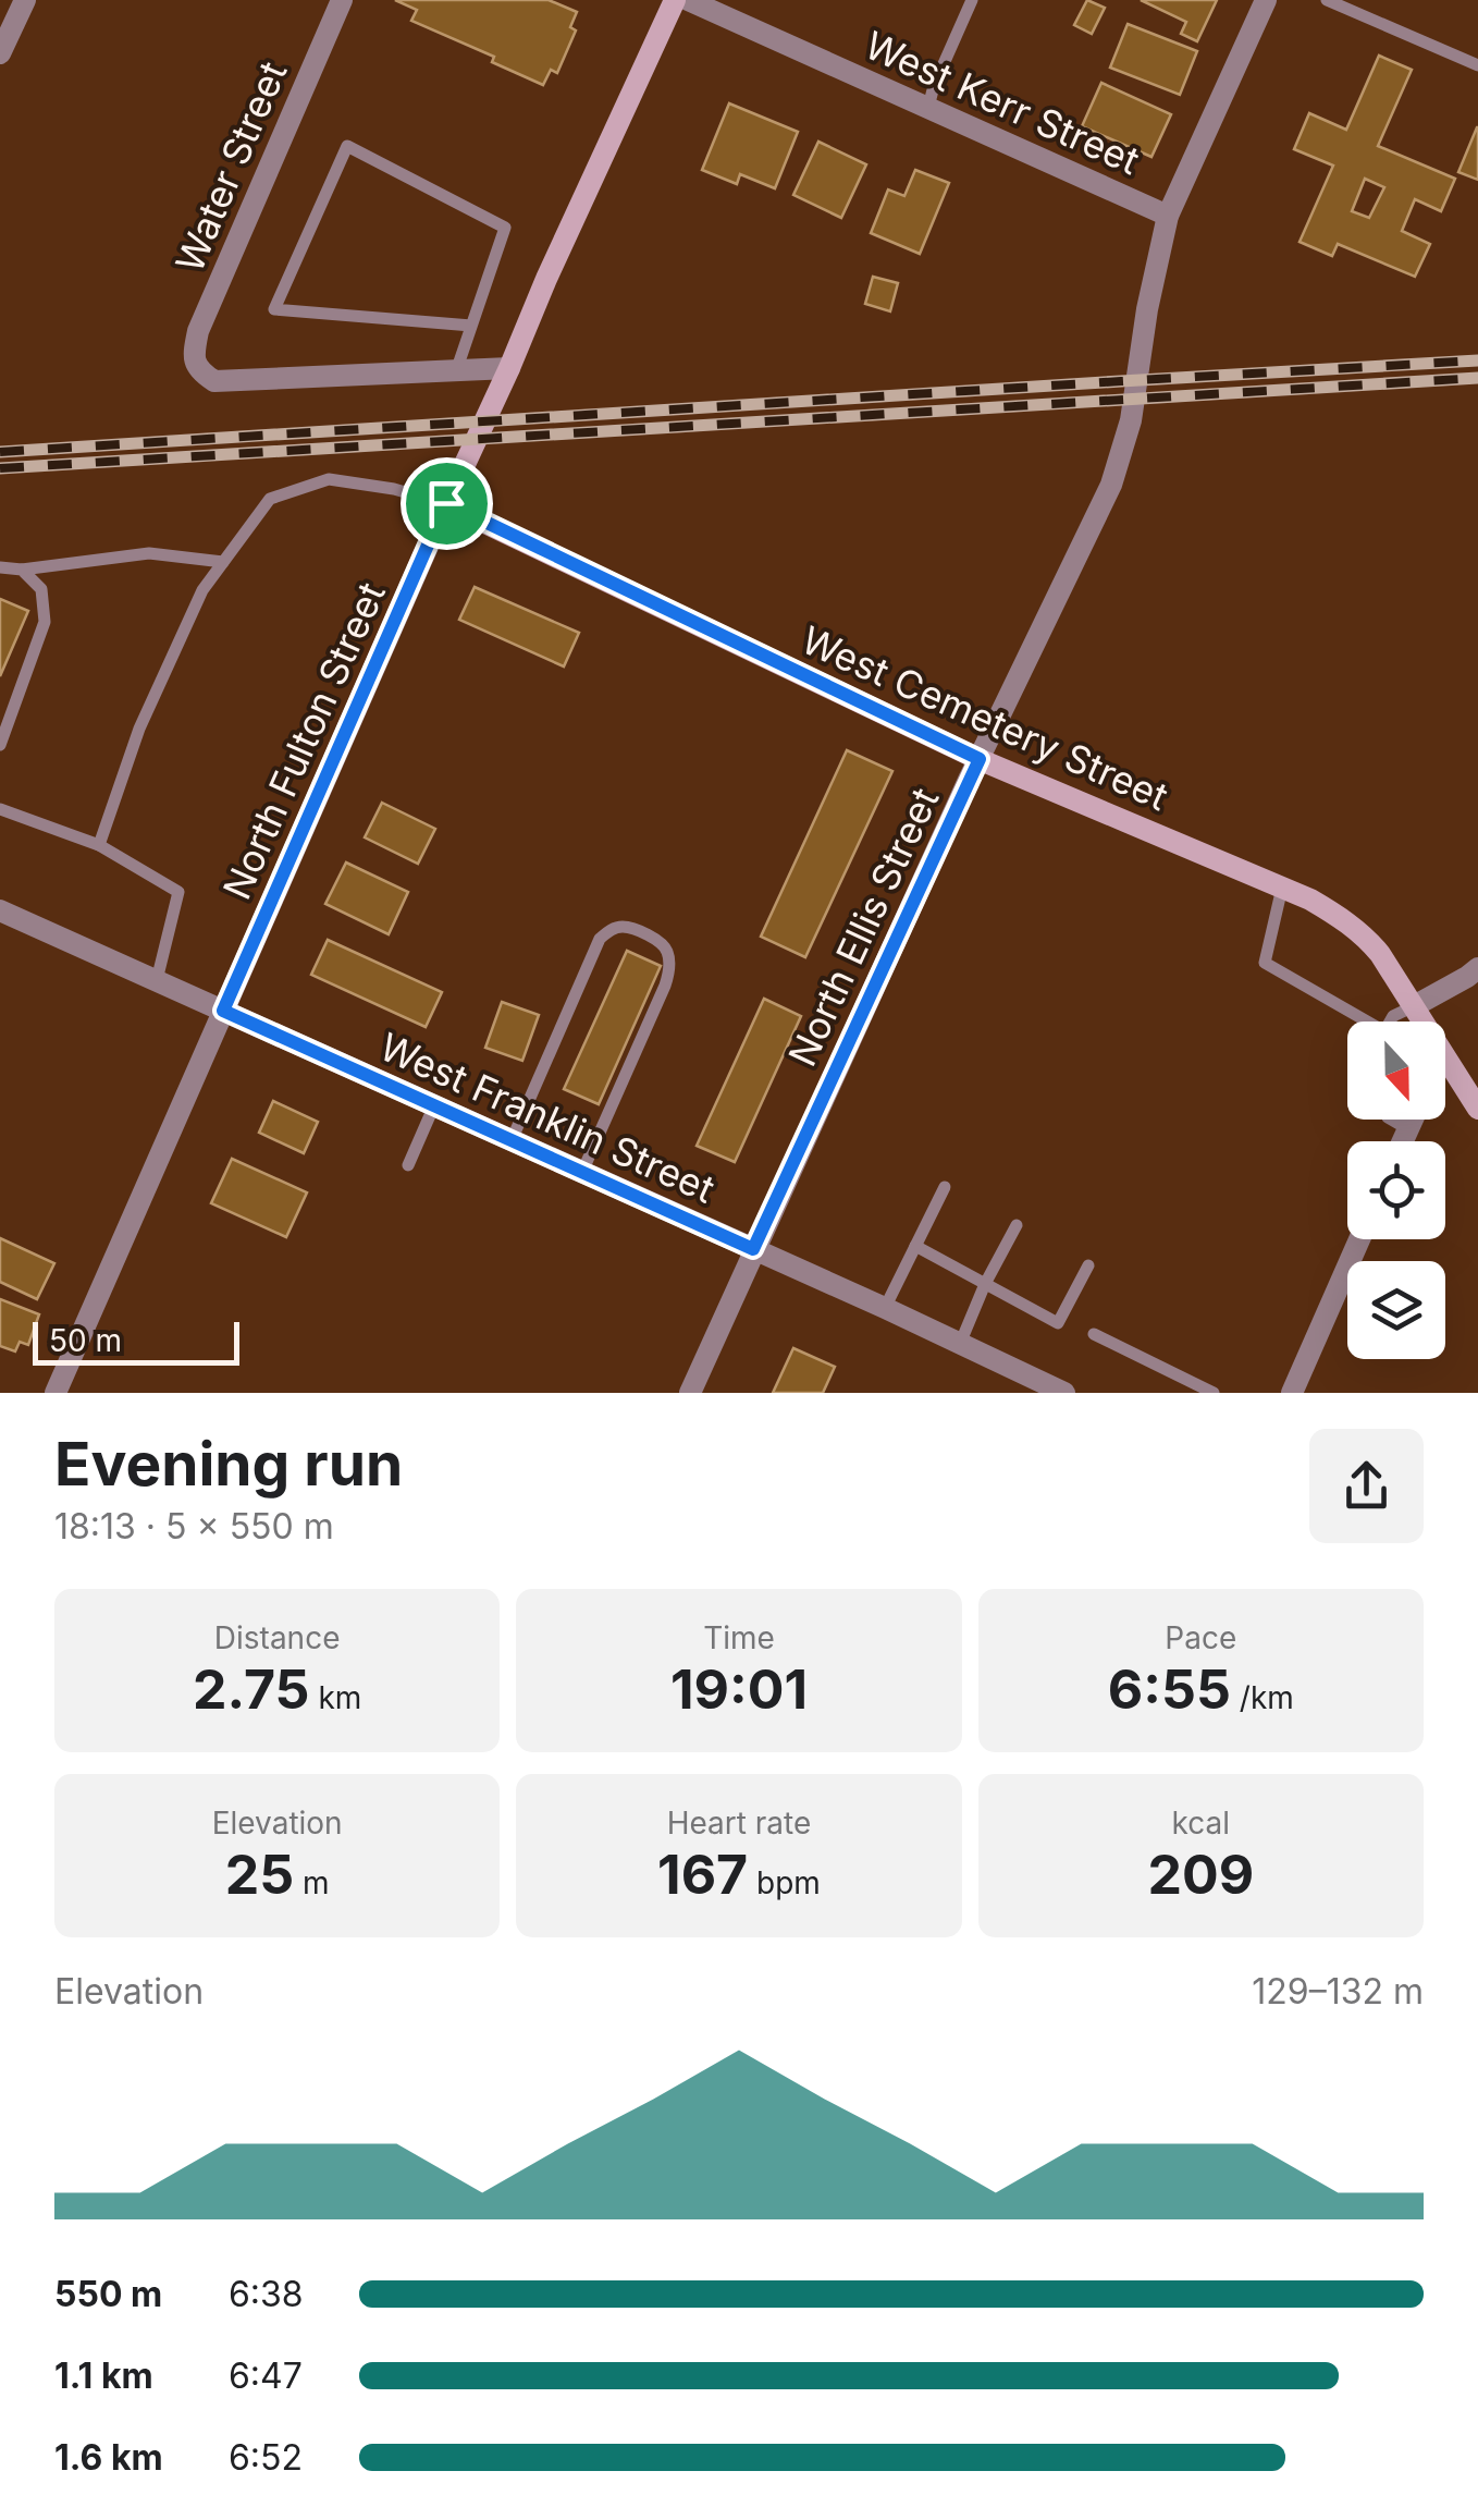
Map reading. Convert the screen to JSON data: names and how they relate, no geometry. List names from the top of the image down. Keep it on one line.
{"streets":{"street":["West Kerr Street","Water Street","West Cemetery Street","North Fulton Street","North Ellis Street","West Franklin Street"]},"crossings":[["West Kerr Street","North Ellis Street"],["West Cemetery Street","North Fulton Street"],["West Cemetery Street","North Ellis Street"],["North Fulton Street","West Franklin Street"],["North Ellis Street","West Franklin Street"]],"scale_bar":"50 m","north":"bottom","page":{"scale":"50 m","heading":["Evening run","18:13 · 5 × 550 m"],"stats":[["Distance","2.75 km"],["Time","19:01"],["Pace","6:55 /km"],["Elevation","25 m"],["Heart rate","167 bpm"],["kcal","209"]],"chart":["Elevation","129–132 m"],"list":[{"name":"550 m","note":"6:38"},{"name":"1.1 km","note":"6:47"},{"name":"1.6 km","note":"6:52"}]}}
